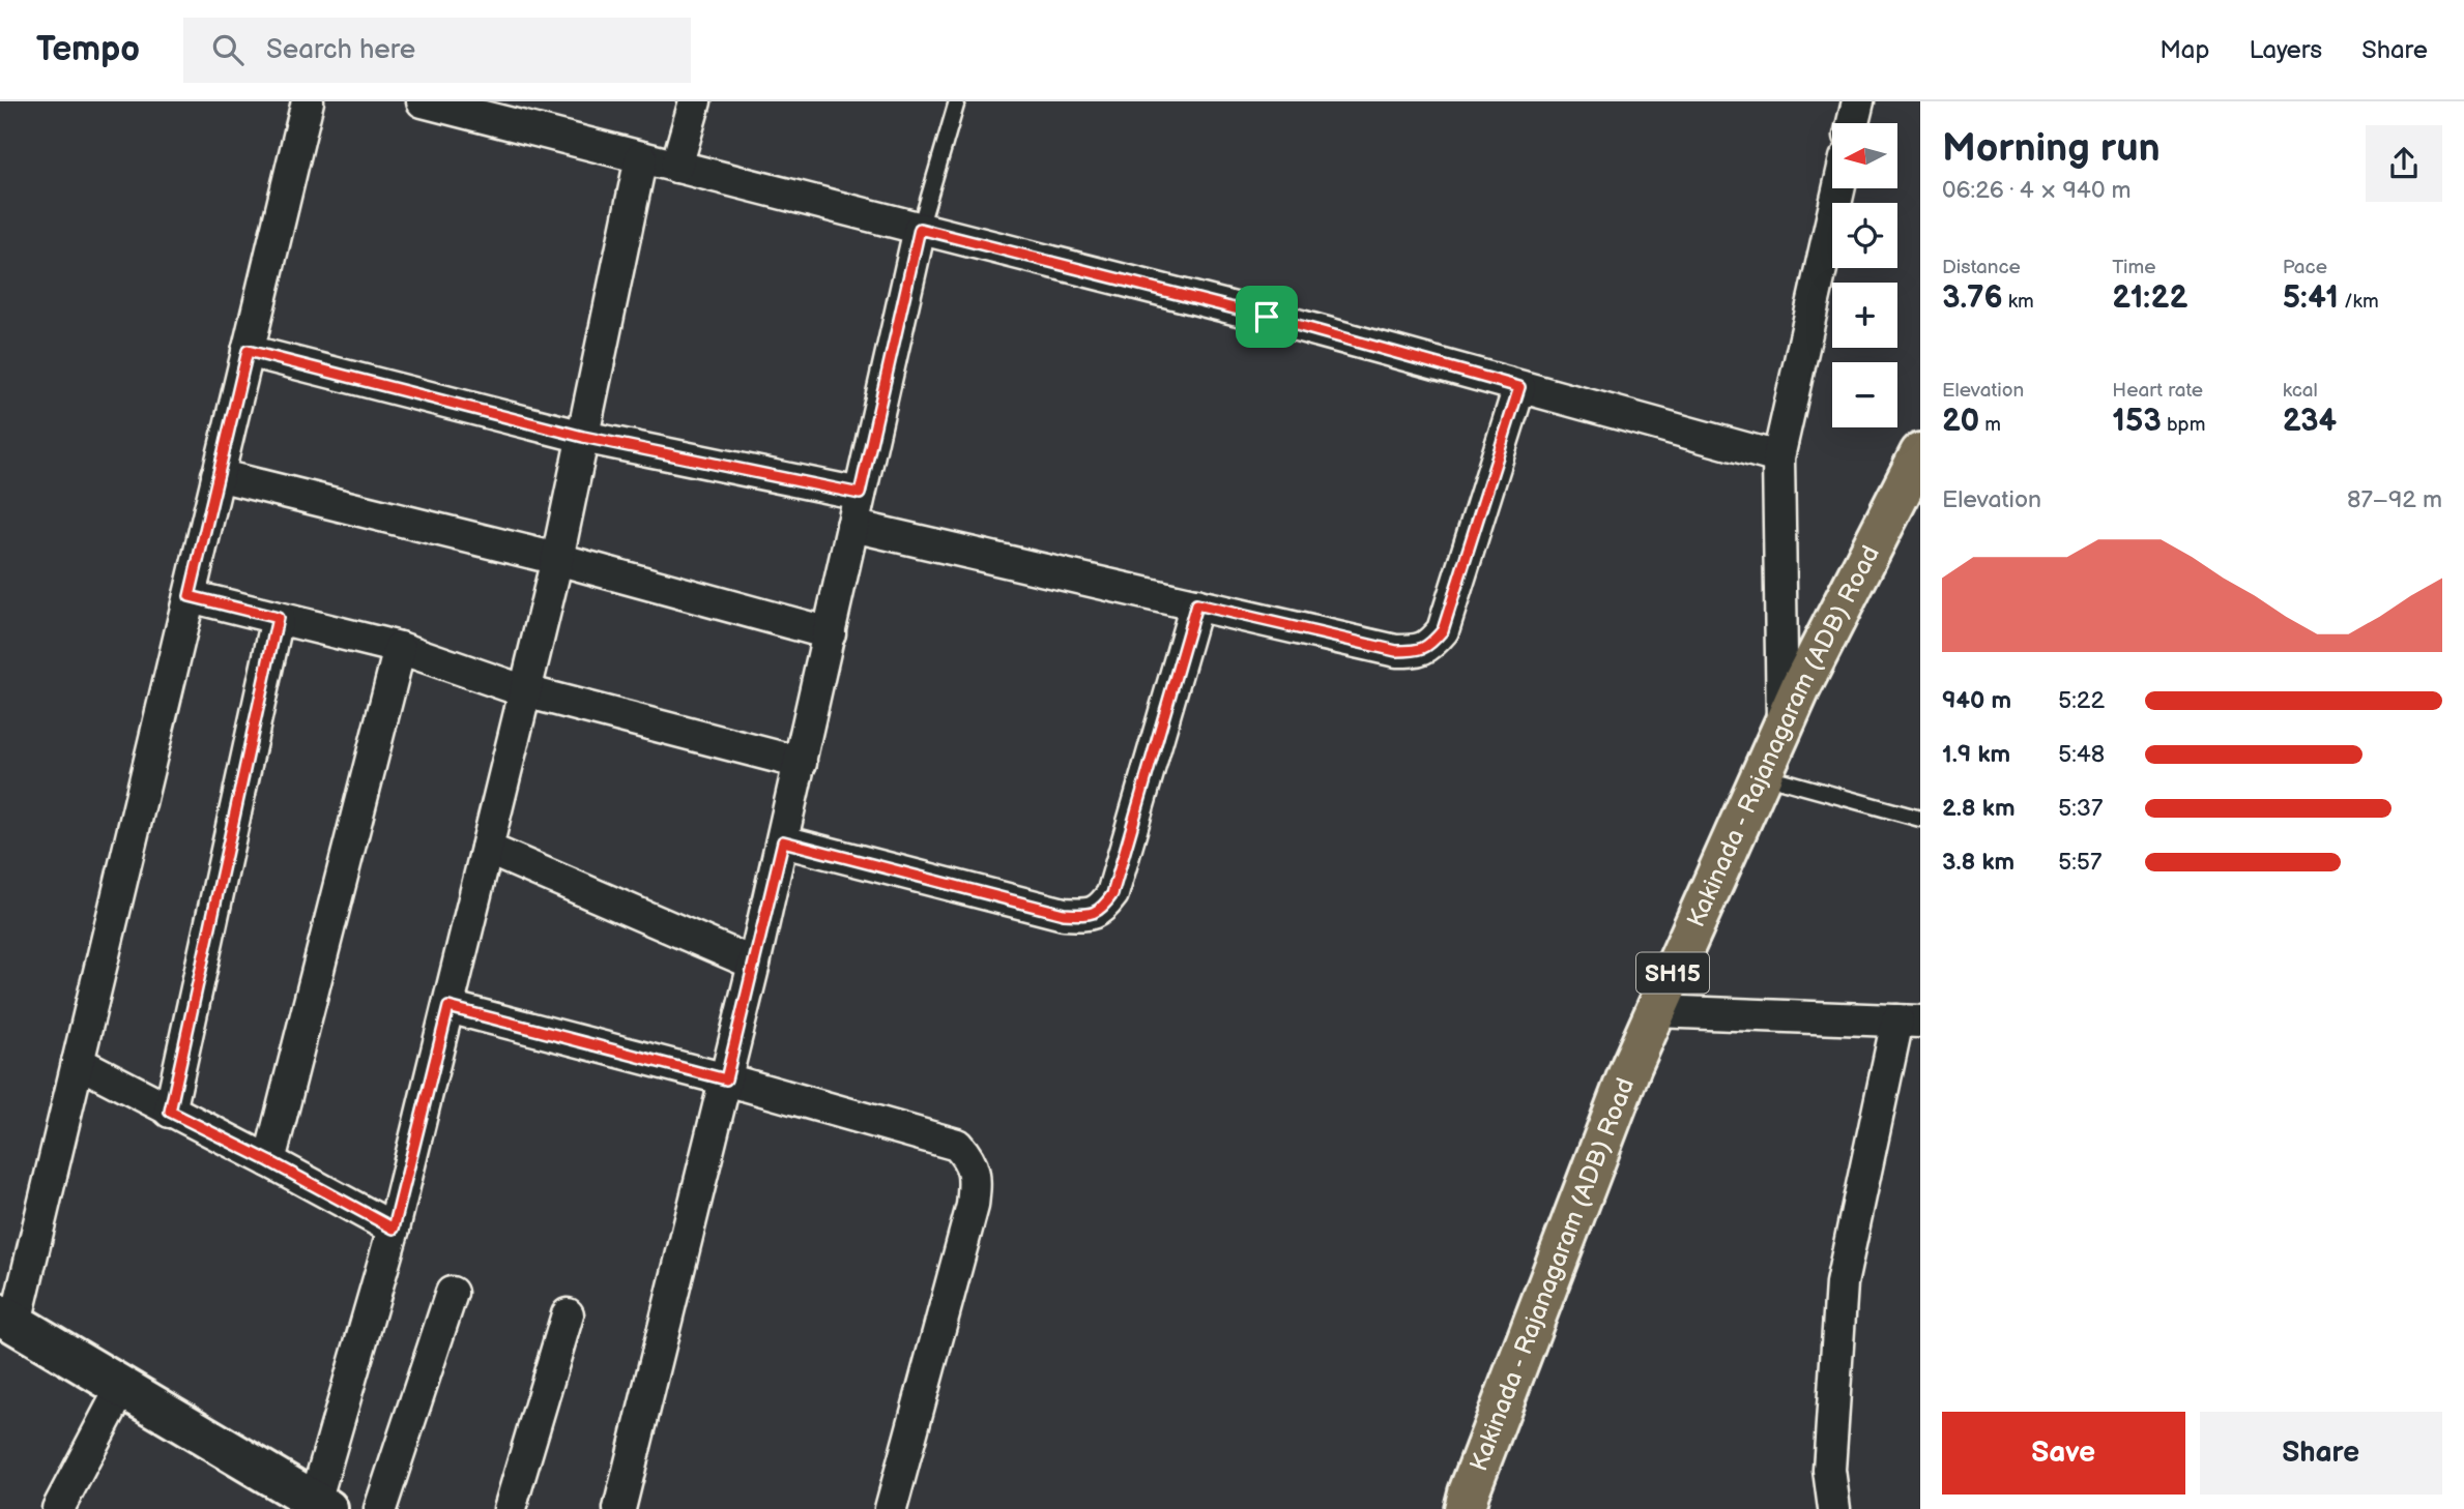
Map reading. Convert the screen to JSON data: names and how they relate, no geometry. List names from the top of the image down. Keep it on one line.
{"streets":{"main road":["Kakinada - Rajanagaram (ADB) Road","SH15"]},"north":"left","page":{"header":"Tempo","search":"Search here","nav":["Map","Layers","Share"],"heading":["Morning run","06:26 · 4 × 940 m"],"map_buttons":["+","−"],"stats":[["Distance","3.76 km"],["Time","21:22"],["Pace","5:41 /km"],["Elevation","20 m"],["Heart rate","153 bpm"],["kcal","234"]],"chart":["Elevation","87–92 m"],"list":[{"name":"940 m","note":"5:22"},{"name":"1.9 km","note":"5:48"},{"name":"2.8 km","note":"5:37"},{"name":"3.8 km","note":"5:57"}],"buttons":["Save","Share"]}}
